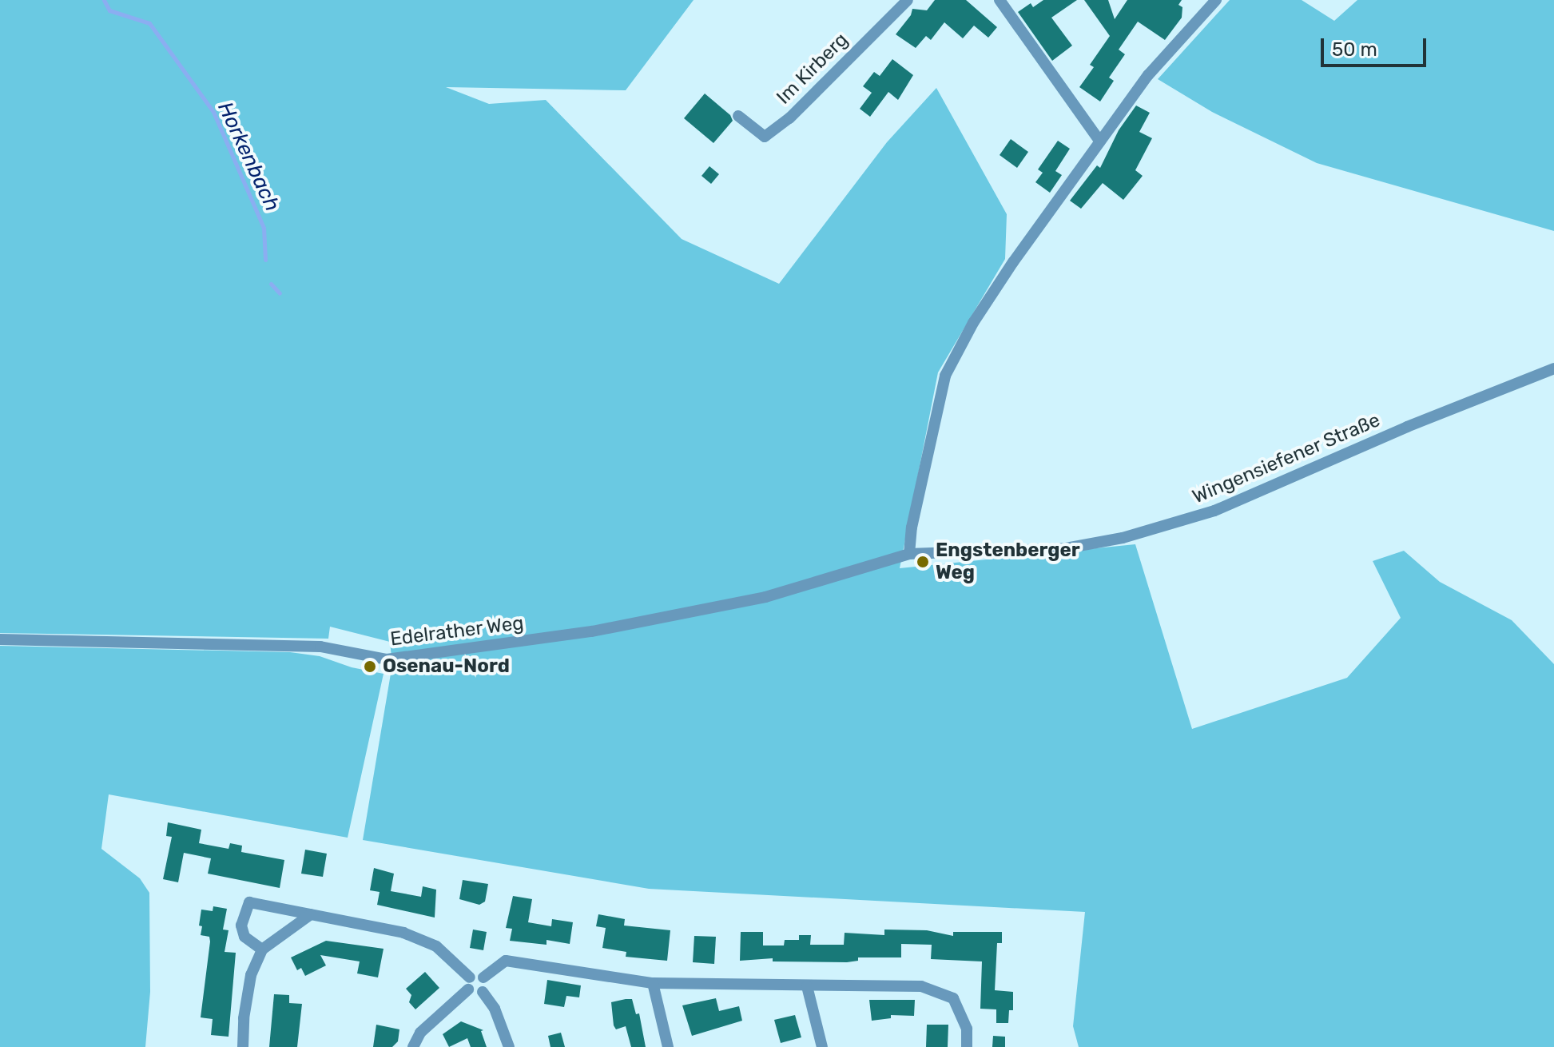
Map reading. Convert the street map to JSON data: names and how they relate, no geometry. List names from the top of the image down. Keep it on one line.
{"streets":{"street":["Im Kirberg","Wingensiefener Straße","Edelrather Weg"]},"crossings":[["Wingensiefener Straße","Edelrather Weg"]],"water":["Horkenbach"],"places":["Engstenberger Weg","Osenau-Nord"],"scale_bar":"50 m"}
